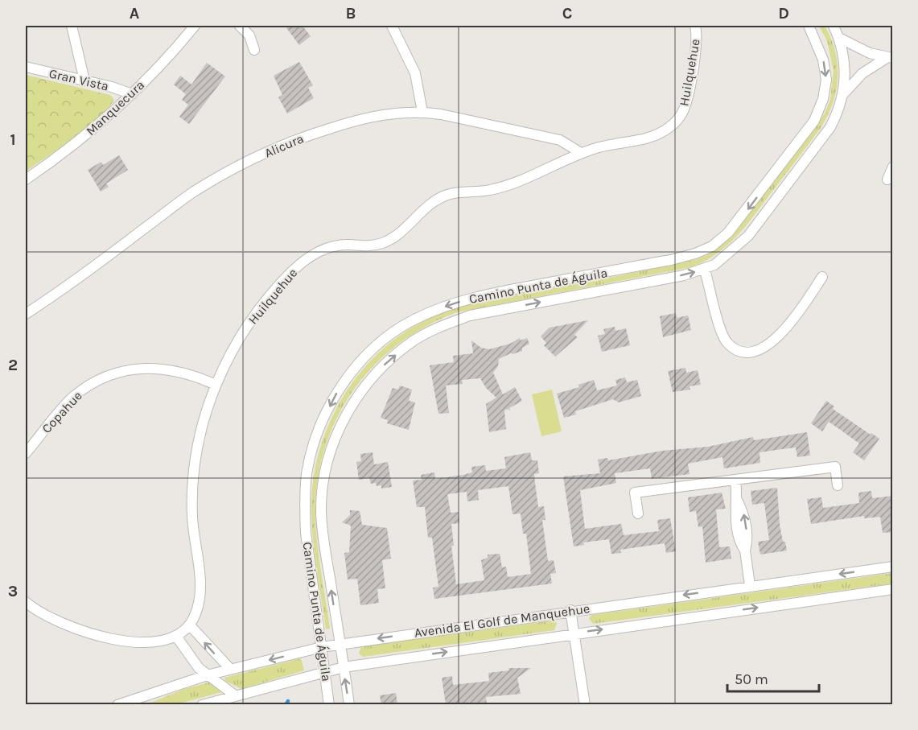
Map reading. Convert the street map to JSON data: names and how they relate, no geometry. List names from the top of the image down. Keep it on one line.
{"streets":{"street":["Huilquehue","Gran Vista","Manquecura","Alicura","Camino Punta de Águila","Copahue","Avenida El Golf de Manquehue"]},"crossings":[["Huilquehue","Alicura"],["Huilquehue","Copahue"],["Gran Vista","Manquecura"],["Camino Punta de Águila","Avenida El Golf de Manquehue"]],"scale_bar":"50 m","grid":{"columns":["A","B","C","D"],"rows":["1","2","3"]}}
